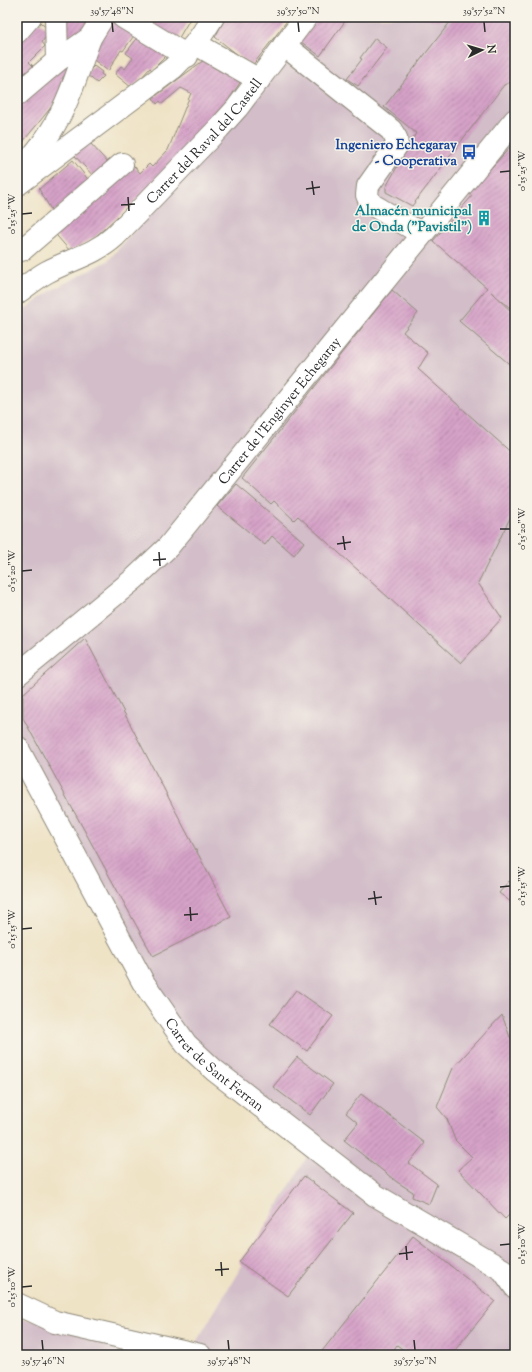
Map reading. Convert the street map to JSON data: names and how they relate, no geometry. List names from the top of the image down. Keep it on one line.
{"streets":{"street":["Carrer del Raval del Castell","Carrer de l'Enginyer Echegaray","Carrer de Sant Ferran"]},"places":{"bus stop":["Ingeniero Echegaray - Cooperativa"],"building":["Almacén municipal de Onda (\"Pavistil\")"]},"north":"right","coordinates":["39°57'48\"N","39°57'50\"N","39°57'52\"N","0°15'25\"W","0°15'20\"W","0°15'15\"W","0°15'10\"W","39°57'46\"N"]}
